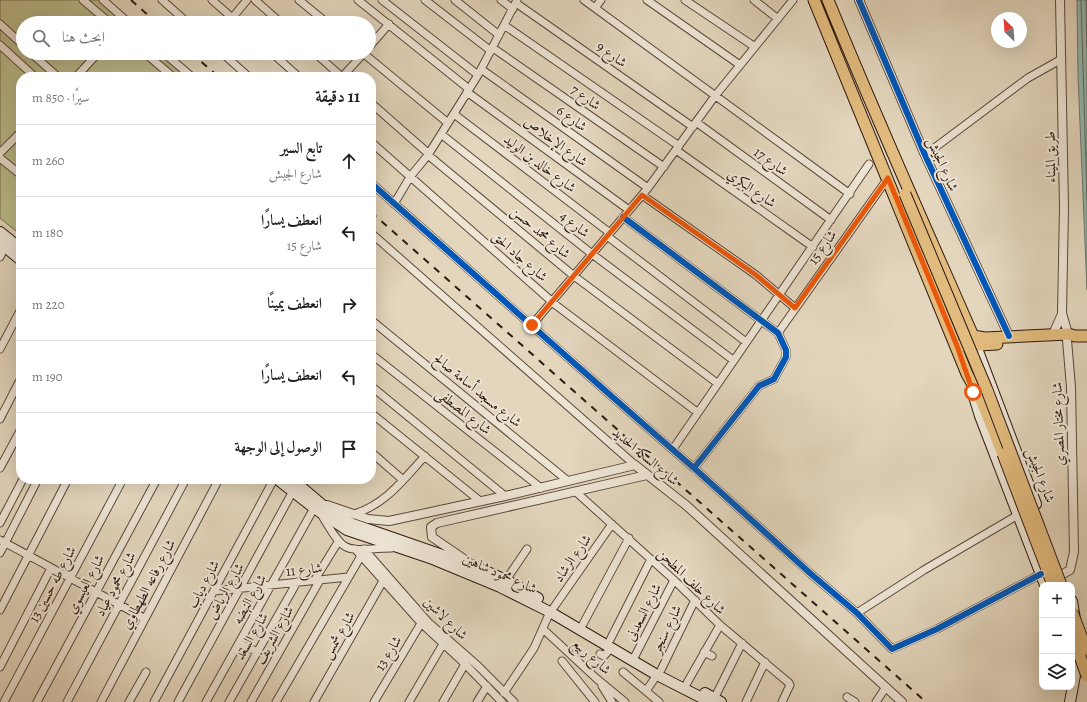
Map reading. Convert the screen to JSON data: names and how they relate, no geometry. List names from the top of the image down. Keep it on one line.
{"streets":{"main road":["شارع الجيش","شارع محمود شاهين"],"street":["شارع 9","شارع 7","شارع 6","شارع الإخلاص","طريق الميناء","شارع 17","شارع خالد بن الوليد","شارع البكري","شارع 4","شارع محمد حسن","شارع 15","شارع جاد الحق","شارع مسجد أسامة صالح","شارع المصطفى","شارع مختار المصري","شارع السكة الحديد","شارع الرشاد","شارع 11","شارع خلف المطحن","شارع طه حسين 13","شارع العيسوي","شارع محمود عياد","شارع رفاعه الطهطاوي","شارع دياب","شارع الرياض","شارع النهضه","شارع السعدنى","شارع لاشين","شارع سنجر","شارع الشريف","شارع شمس","شارع السعد","شارع 13","شارع ربيع"]},"crossings":[["شارع 9","شارع 17"],["طريق الميناء","شارع مختار المصري"],["شارع الجيش","شارع مختار المصري"],["شارع الرشاد","شارع محمود شاهين"],["شارع الرشاد","شارع خلف المطحن"],["شارع الرشاد","شارع لاشين"],["شارع الرشاد","شارع ربيع"],["شارع 11","شارع دياب"],["شارع 11","شارع الرياض"],["شارع 11","شارع النهضه"],["شارع 11","شارع الشريف"],["شارع 11","شارع السعد"],["شارع محمود شاهين","شارع الرياض"],["شارع محمود شاهين","شارع النهضه"],["شارع محمود شاهين","شارع السعدنى"],["شارع محمود شاهين","شارع سنجر"],["شارع خلف المطحن","شارع السعدنى"],["شارع خلف المطحن","شارع سنجر"],["شارع لاشين","شارع الشريف"],["شارع لاشين","شارع شمس"],["شارع لاشين","شارع 13"]],"north":"top left","page":{"search":"ابحث هنا","heading":["11 دقيقة","سيرًا · 850 m"],"list":[["تابع السير","شارع الجيش","260 m"],["انعطف يسارًا","شارع 15","180 m"],["انعطف يمينًا","220 m"],["انعطف يسارًا","190 m"],"الوصول إلى الوجهة"],"map_buttons":["+","−"]}}
